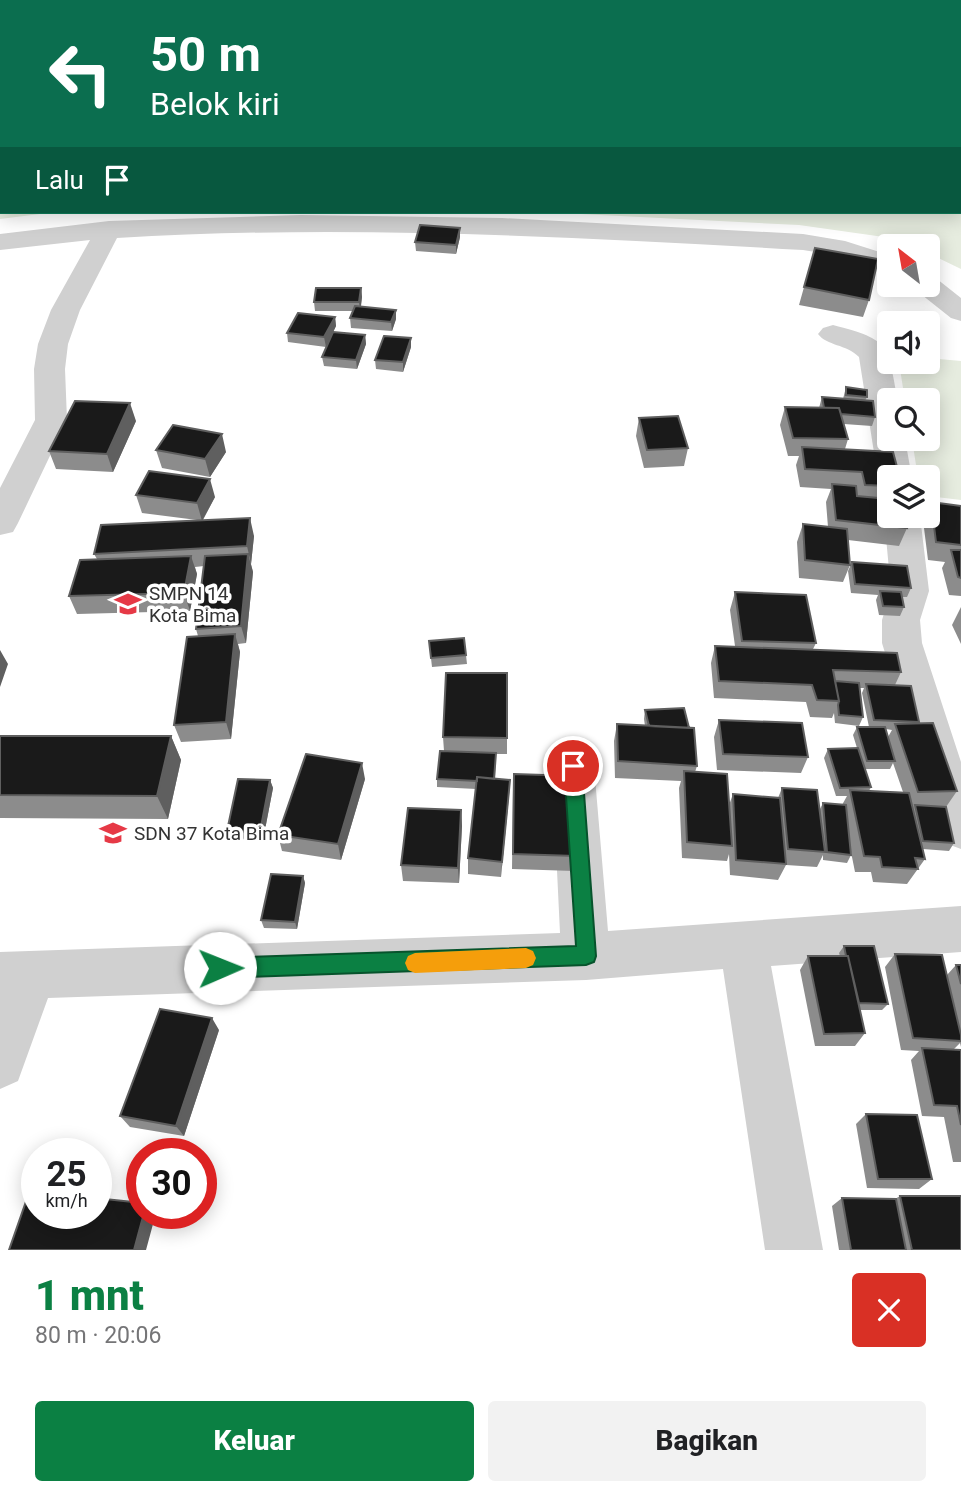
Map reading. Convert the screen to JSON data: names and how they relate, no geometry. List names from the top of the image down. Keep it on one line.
{"places":{"school or university":["SMPN 14 Kota Bima","SDN 37 Kota Bima"]},"north":"top left","page":{"turn":["50 m","Belok kiri"],"then":"Lalu","speed":"25 km/h","limit":"30","heading":["1 mnt","80 m · 20:06"],"buttons":["Keluar","Bagikan"]}}
